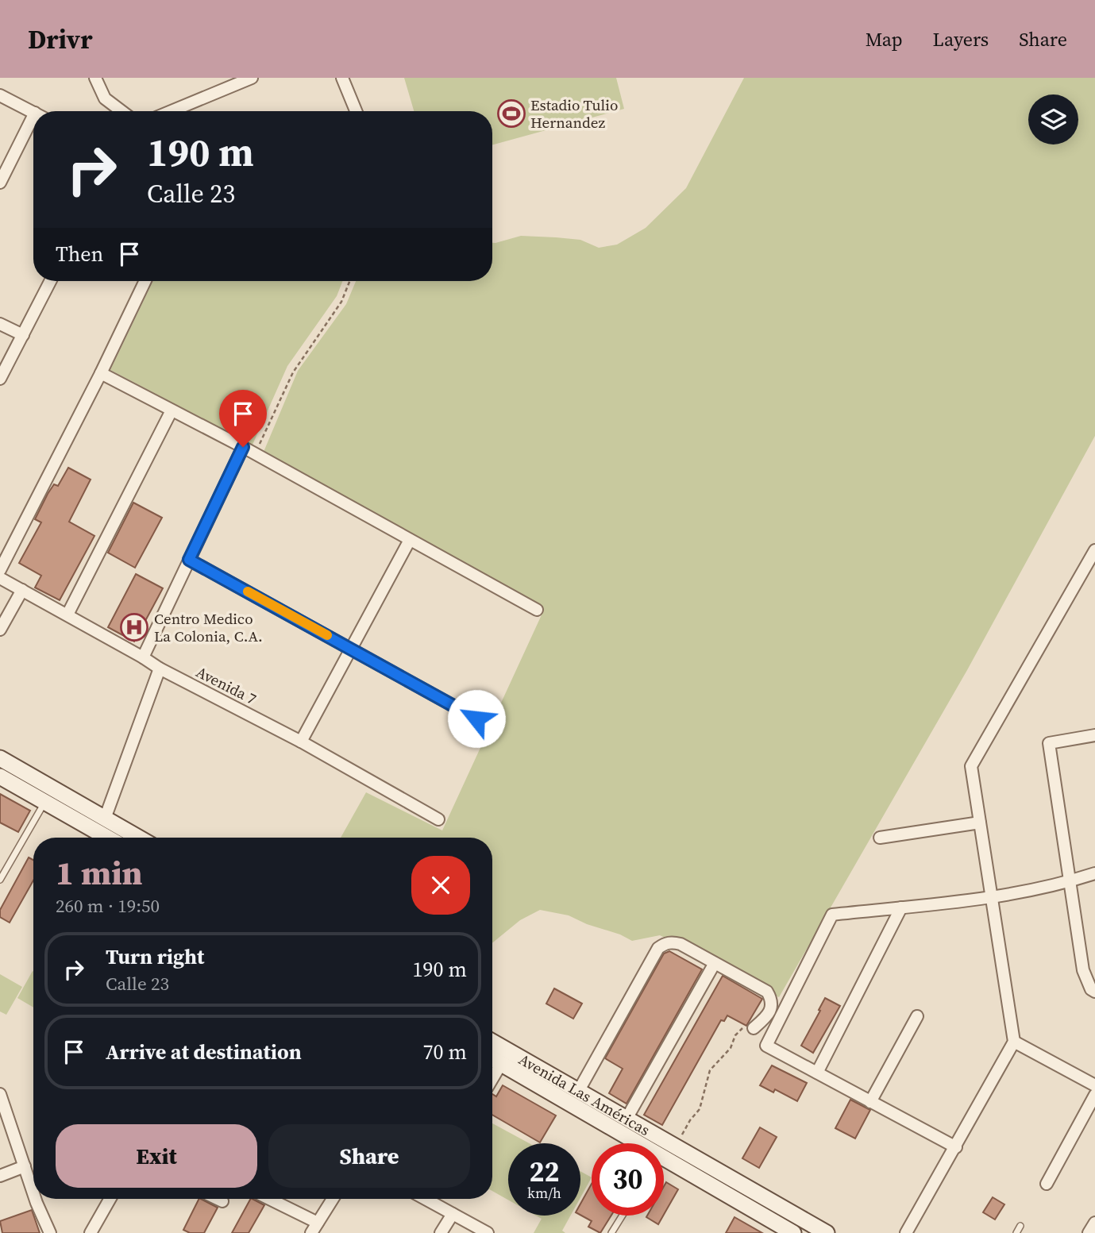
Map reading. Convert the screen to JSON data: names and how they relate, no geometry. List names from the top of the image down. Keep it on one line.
{"streets":{"main road":["Avenida Las Américas"],"street":["Avenida 7"]},"places":{"sports":["Estadio Tulio Hernandez"],"hospital":["Centro Medico La Colonia, C.A."]},"page":{"header":"Drivr","nav":["Map","Layers","Share"],"turn":["190 m","Calle 23"],"then":"Then","heading":["1 min","260 m · 19:50"],"list":[{"name":"Turn right","note":"Calle 23","value":"190 m"},{"name":"Arrive at destination","value":"70 m"}],"buttons":["Exit","Share"],"speed":"22 km/h","limit":"30"}}
